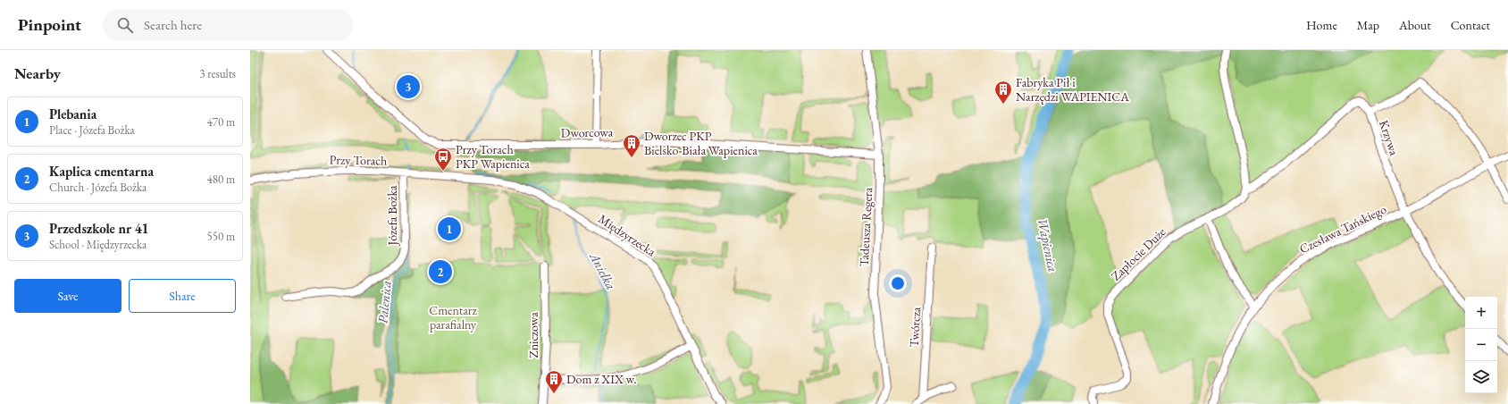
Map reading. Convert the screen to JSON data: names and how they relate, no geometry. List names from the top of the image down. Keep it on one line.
{"streets":{"street":["Dworcowa","Krzywa","Przy Torach","Józefa Bożka","Tadeusza Regera","Czesława Tańskiego","Międzyrzecka","Zapłocie Duże","Twórcza","Zniczowa"]},"crossings":[["Dworcowa","Tadeusza Regera"],["Krzywa","Czesława Tańskiego"],["Krzywa","Zapłocie Duże"],["Przy Torach","Józefa Bożka"],["Przy Torach","Międzyrzecka"]],"water":["Wapienica","Anielka","Palenica"],"parks":["Cmentarz parafialny"],"places":{"building":["Fabryka Pił i Narzędzi WAPIENICA","Dworzec PKP Bielsko-Biała Wapienica","Dom z XIX w."],"bus stop":["Przy Torach PKP Wapienica"]},"page":{"header":"Pinpoint","search":"Search here","nav":["Home","Map","About","Contact"],"heading":["Nearby","3 results"],"pins":["3","1","2"],"list":[{"mark":"1","name":"Plebania","note":"Place · Józefa Bożka","value":"470 m"},{"mark":"2","name":"Kaplica cmentarna","note":"Church · Józefa Bożka","value":"480 m"},{"mark":"3","name":"Przedszkole nr 41","note":"School · Międzyrzecka","value":"550 m"}],"buttons":["Save","Share"],"map_buttons":["+","−"]}}
